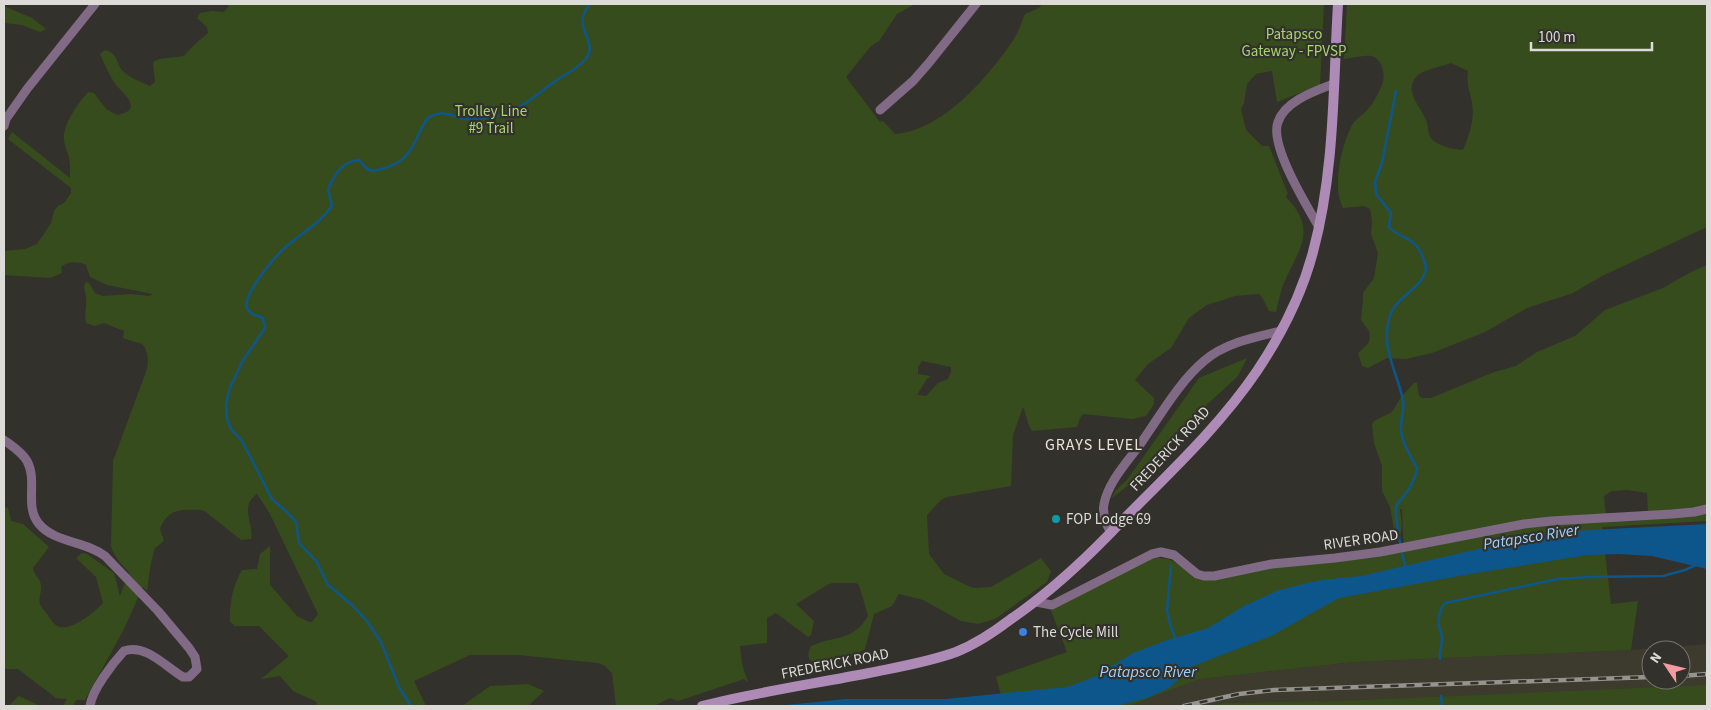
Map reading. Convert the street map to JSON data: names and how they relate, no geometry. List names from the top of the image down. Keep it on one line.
{"streets":{"main road":["FREDERICK ROAD"],"street":["RIVER ROAD"]},"crossings":[["FREDERICK ROAD","RIVER ROAD"]],"districts":["GRAYS LEVEL"],"water":["Patapsco River"],"parks":["Patapsco Gateway - FPVSP","Trolley Line #9 Trail"],"places":["FOP Lodge 69","The Cycle Mill"],"scale_bar":"100 m","north":"top left"}
